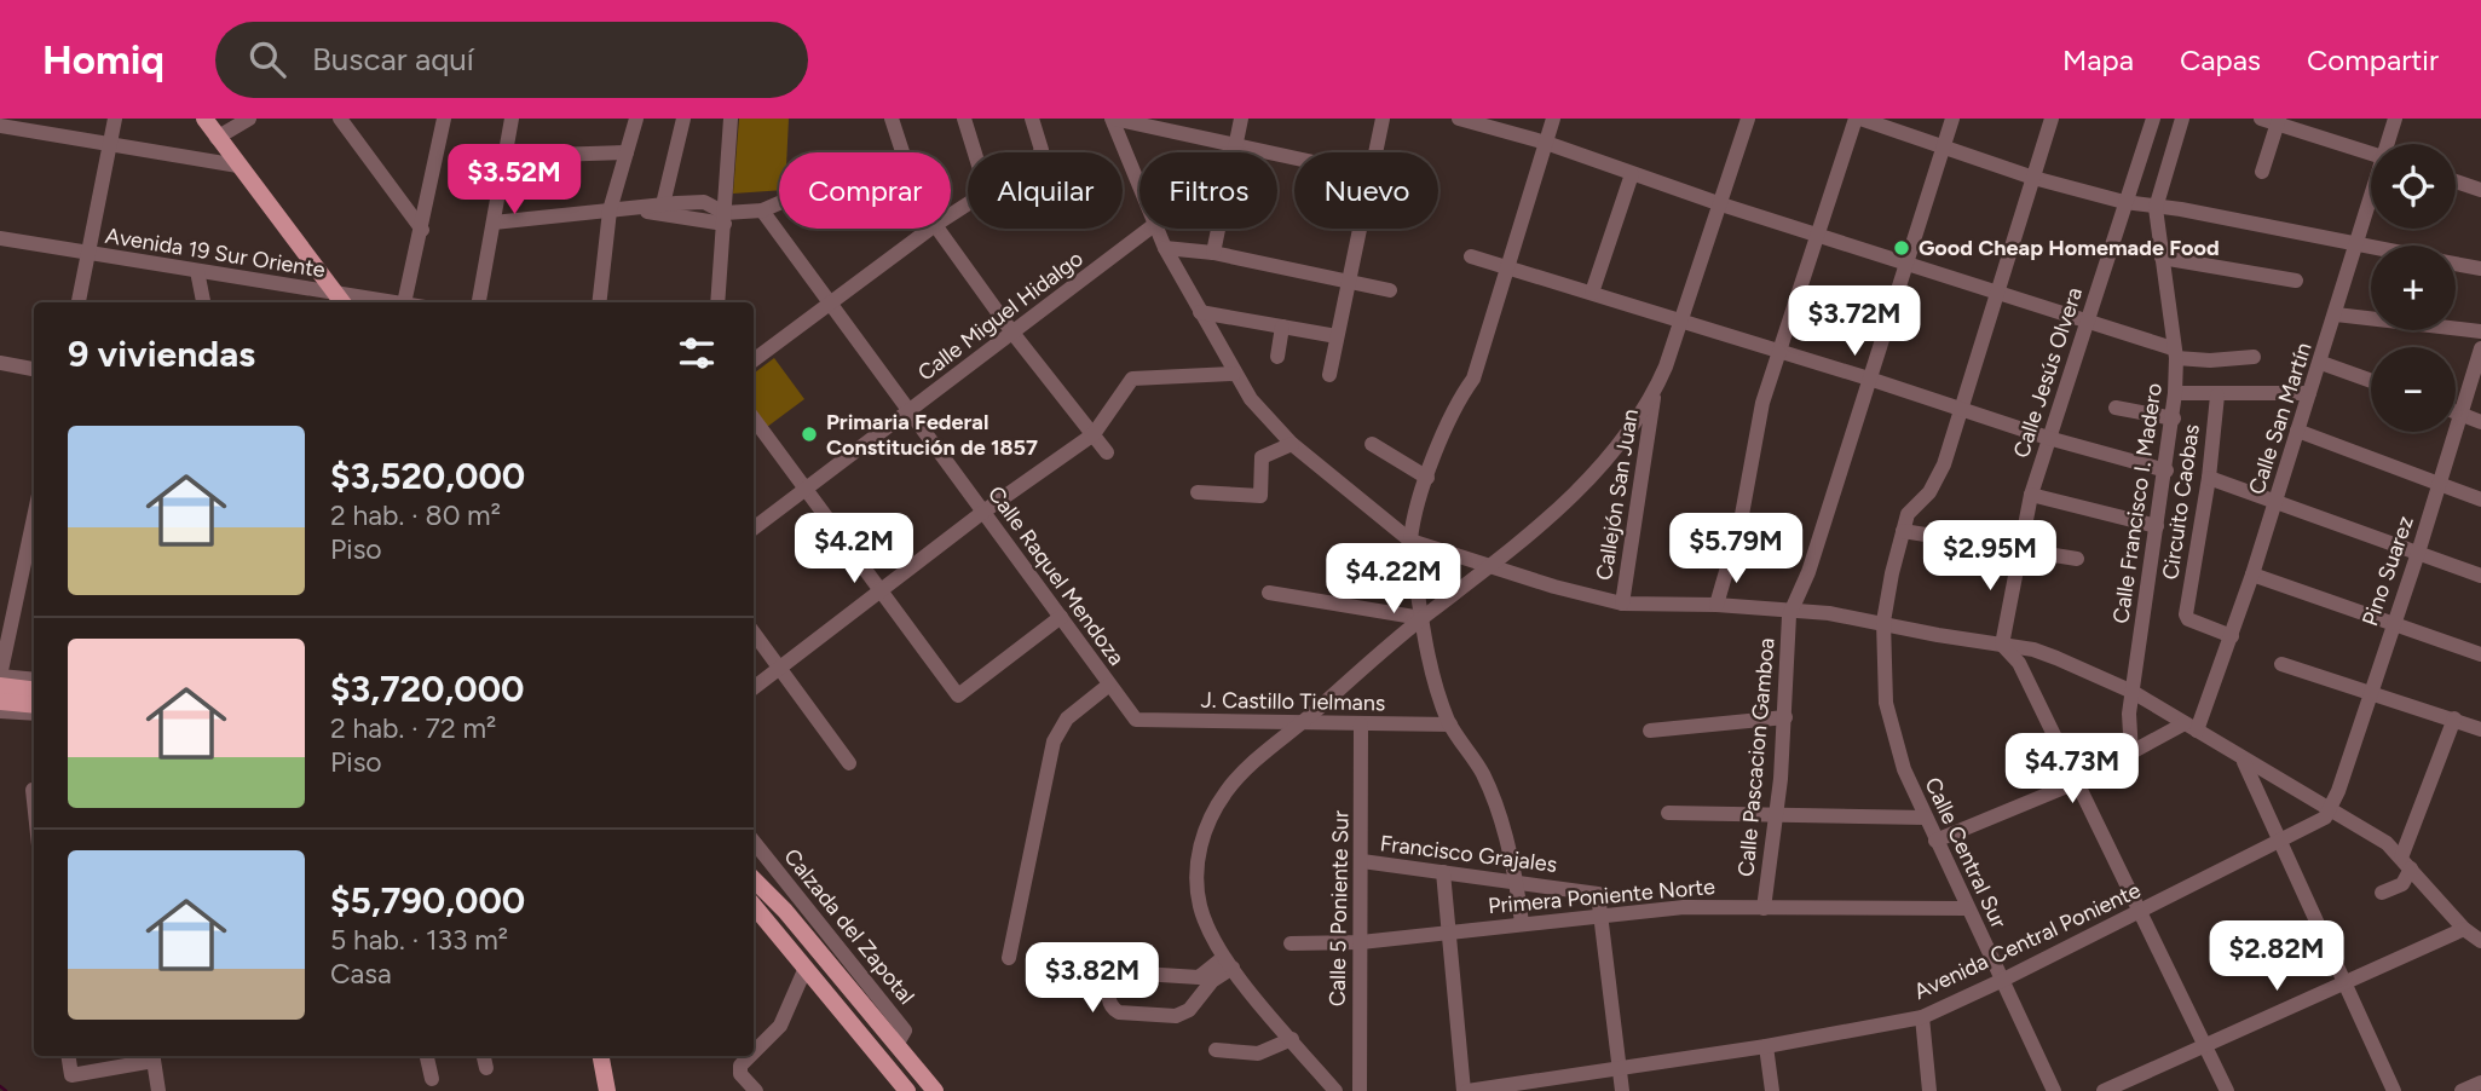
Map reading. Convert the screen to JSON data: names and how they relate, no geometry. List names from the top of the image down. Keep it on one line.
{"streets":{"street":["Avenida 19 Sur Oriente","Calle Miguel Hidalgo","Calle Jesús Olvera","Calle San Martín","Callejón San Juan","Circuito Caobas","Calle Francisco I. Madero","Pino Suarez","Calle Raquel Mendoza","J. Castillo Tielmans","Calle Pascacion Gamboa","Calle Central Sur","Francisco Grajales","Primera Poniente Norte","Calle 5 Poniente Sur","Calzada del Zapotal","Avenida Central Poniente"]},"crossings":[["Calle Miguel Hidalgo","Calle Raquel Mendoza"],["Calle San Martín","Circuito Caobas"],["Pino Suarez","Avenida Central Poniente"],["Calle Raquel Mendoza","J. Castillo Tielmans"],["J. Castillo Tielmans","Calle 5 Poniente Sur"],["Calle Pascacion Gamboa","Primera Poniente Norte"],["Calle Central Sur","Primera Poniente Norte"],["Calle Central Sur","Avenida Central Poniente"],["Francisco Grajales","Primera Poniente Norte"],["Francisco Grajales","Calle 5 Poniente Sur"],["Primera Poniente Norte","Calle 5 Poniente Sur"]],"places":["Good Cheap Homemade Food","Primaria Federal Constitución de 1857"],"page":{"header":"Homiq","search":"Buscar aquí","nav":["Mapa","Capas","Compartir"],"map_buttons":["+","−"],"price":["$3.52M","$3.72M","$4.2M","$5.79M","$2.95M","$4.22M","$4.73M","$2.82M","$3.82M"],"chip":["Comprar","Alquilar","Filtros","Nuevo"],"heading":"9 viviendas","list":[{"name":"$3,520,000","note":"2 hab. · 80 m² · Piso"},{"name":"$3,720,000","note":"2 hab. · 72 m² · Piso"},{"name":"$5,790,000","note":"5 hab. · 133 m² · Casa"}]}}
